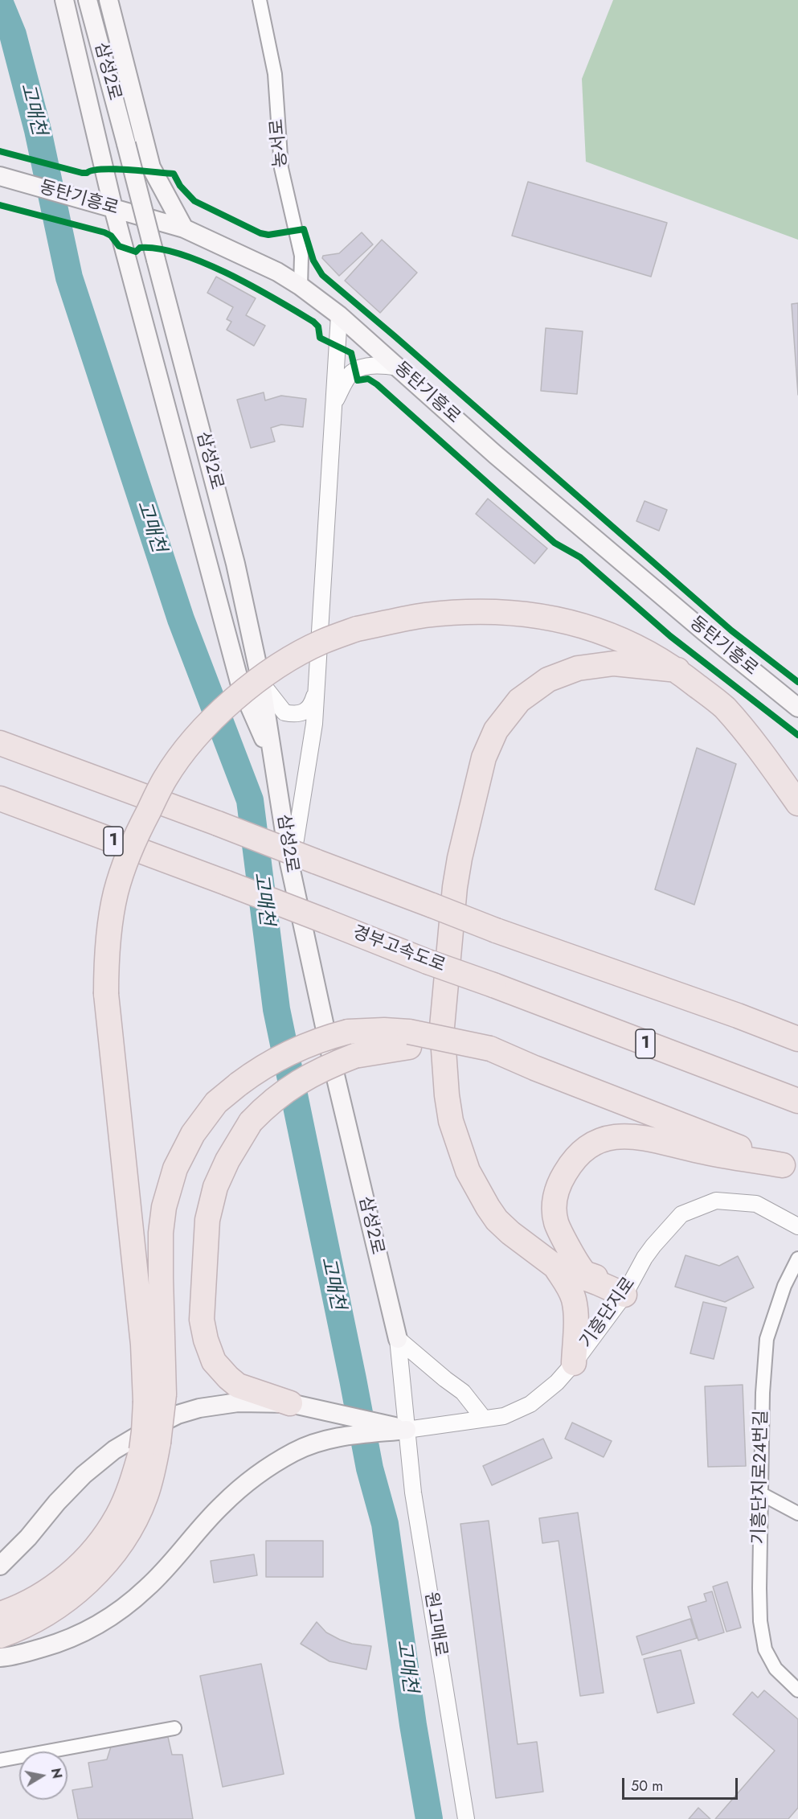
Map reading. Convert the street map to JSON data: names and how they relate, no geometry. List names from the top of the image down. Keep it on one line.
{"streets":{"highway":["1","경부고속도로"],"main road":["삼성2로","동탄기흥로"],"street":["농서로","기흥단지로","기흥단지로24번길","원고매로"]},"crossings":[["삼성2로","기흥단지로"],["삼성2로","원고매로"],["농서로","동탄기흥로"],["기흥단지로","원고매로"]],"water":["고매천"],"scale_bar":"50 m","north":"right"}
